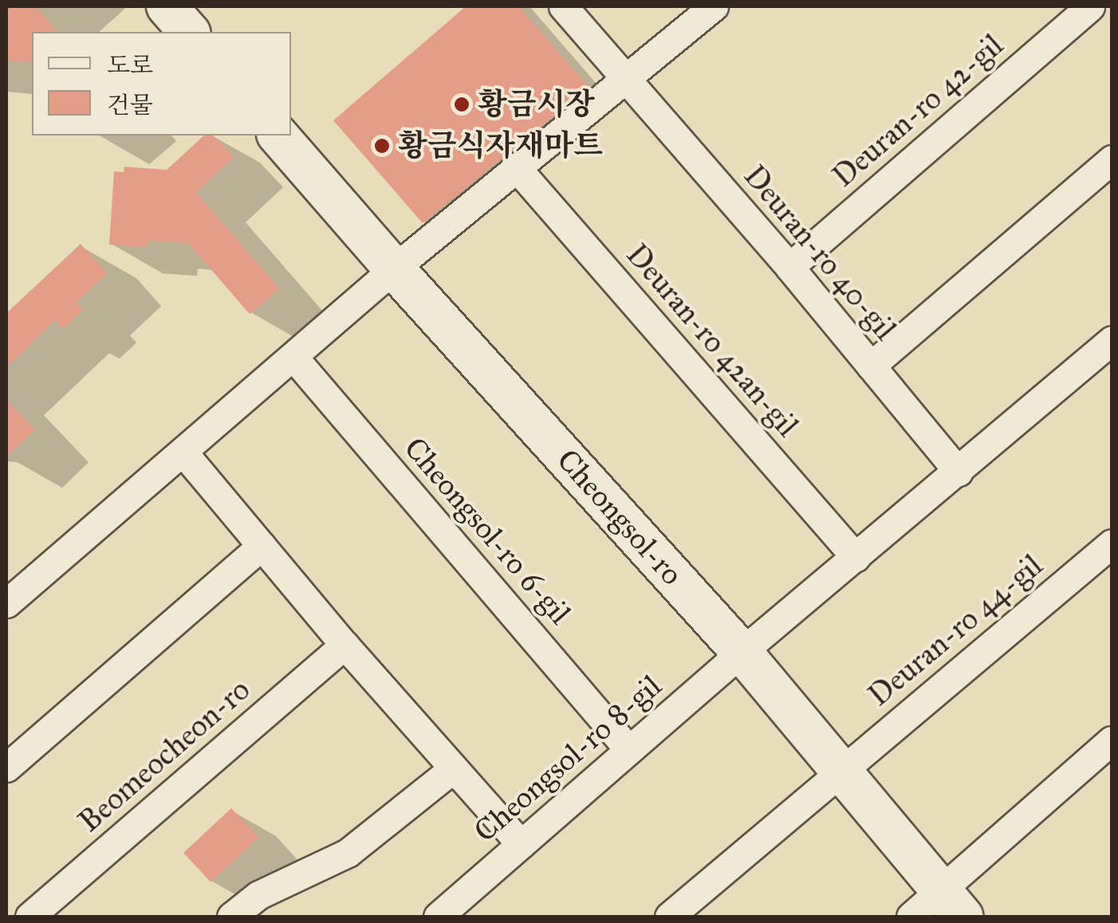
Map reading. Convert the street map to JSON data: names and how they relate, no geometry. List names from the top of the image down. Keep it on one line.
{"streets":{"street":["Deuran-ro 42-gil","Deuran-ro 40-gil","Deuran-ro 42an-gil","Cheongsol-ro","Cheongsol-ro 6-gil","Deuran-ro 44-gil","Beomeocheon-ro","Cheongsol-ro 8-gil"]},"crossings":[["Deuran-ro 42-gil","Deuran-ro 40-gil"],["Cheongsol-ro","Deuran-ro 44-gil"],["Cheongsol-ro","Cheongsol-ro 8-gil"],["Cheongsol-ro 6-gil","Cheongsol-ro 8-gil"]],"places":["황금시장","황금식자재마트"],"legend":["도로","건물"]}
